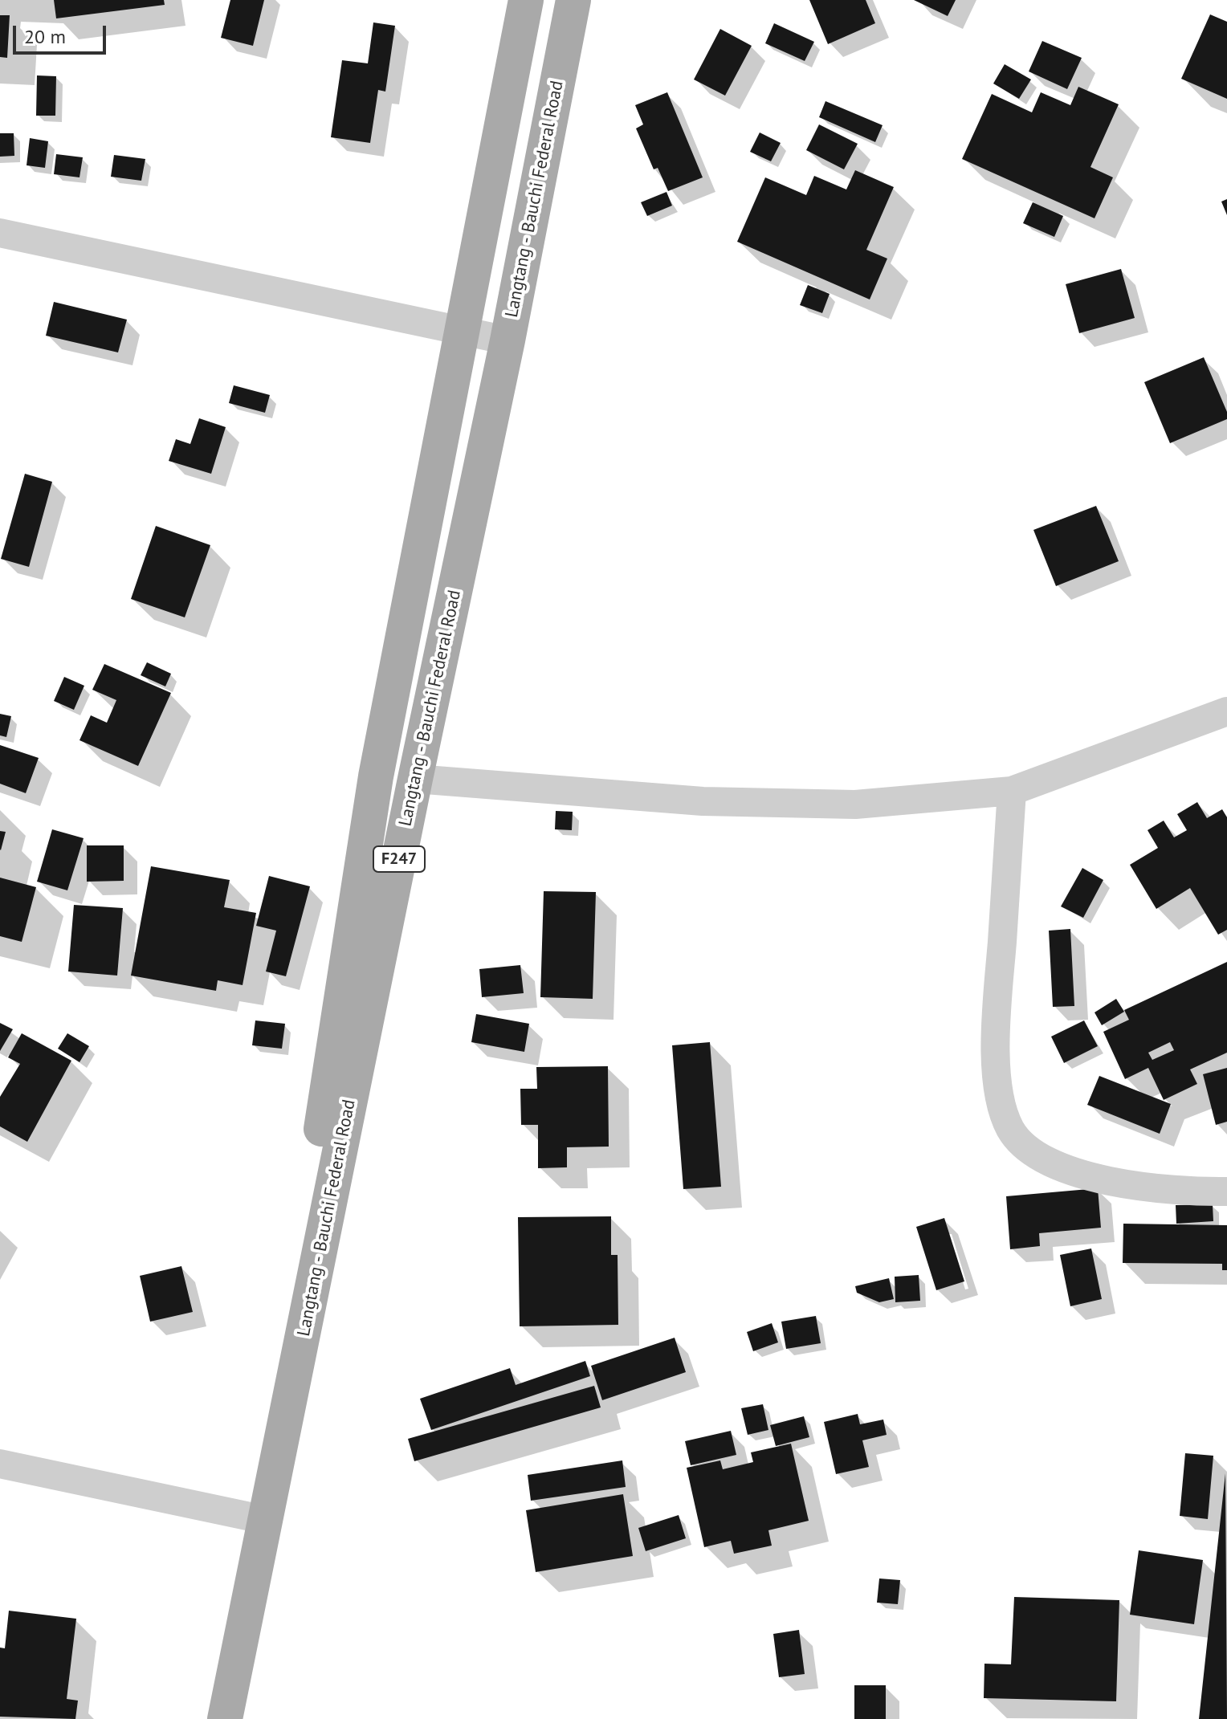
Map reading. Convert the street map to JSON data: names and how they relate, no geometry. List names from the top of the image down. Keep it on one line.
{"streets":{"main road":["Langtang - Bauchi Federal Road","F247"]},"scale_bar":"20 m"}
